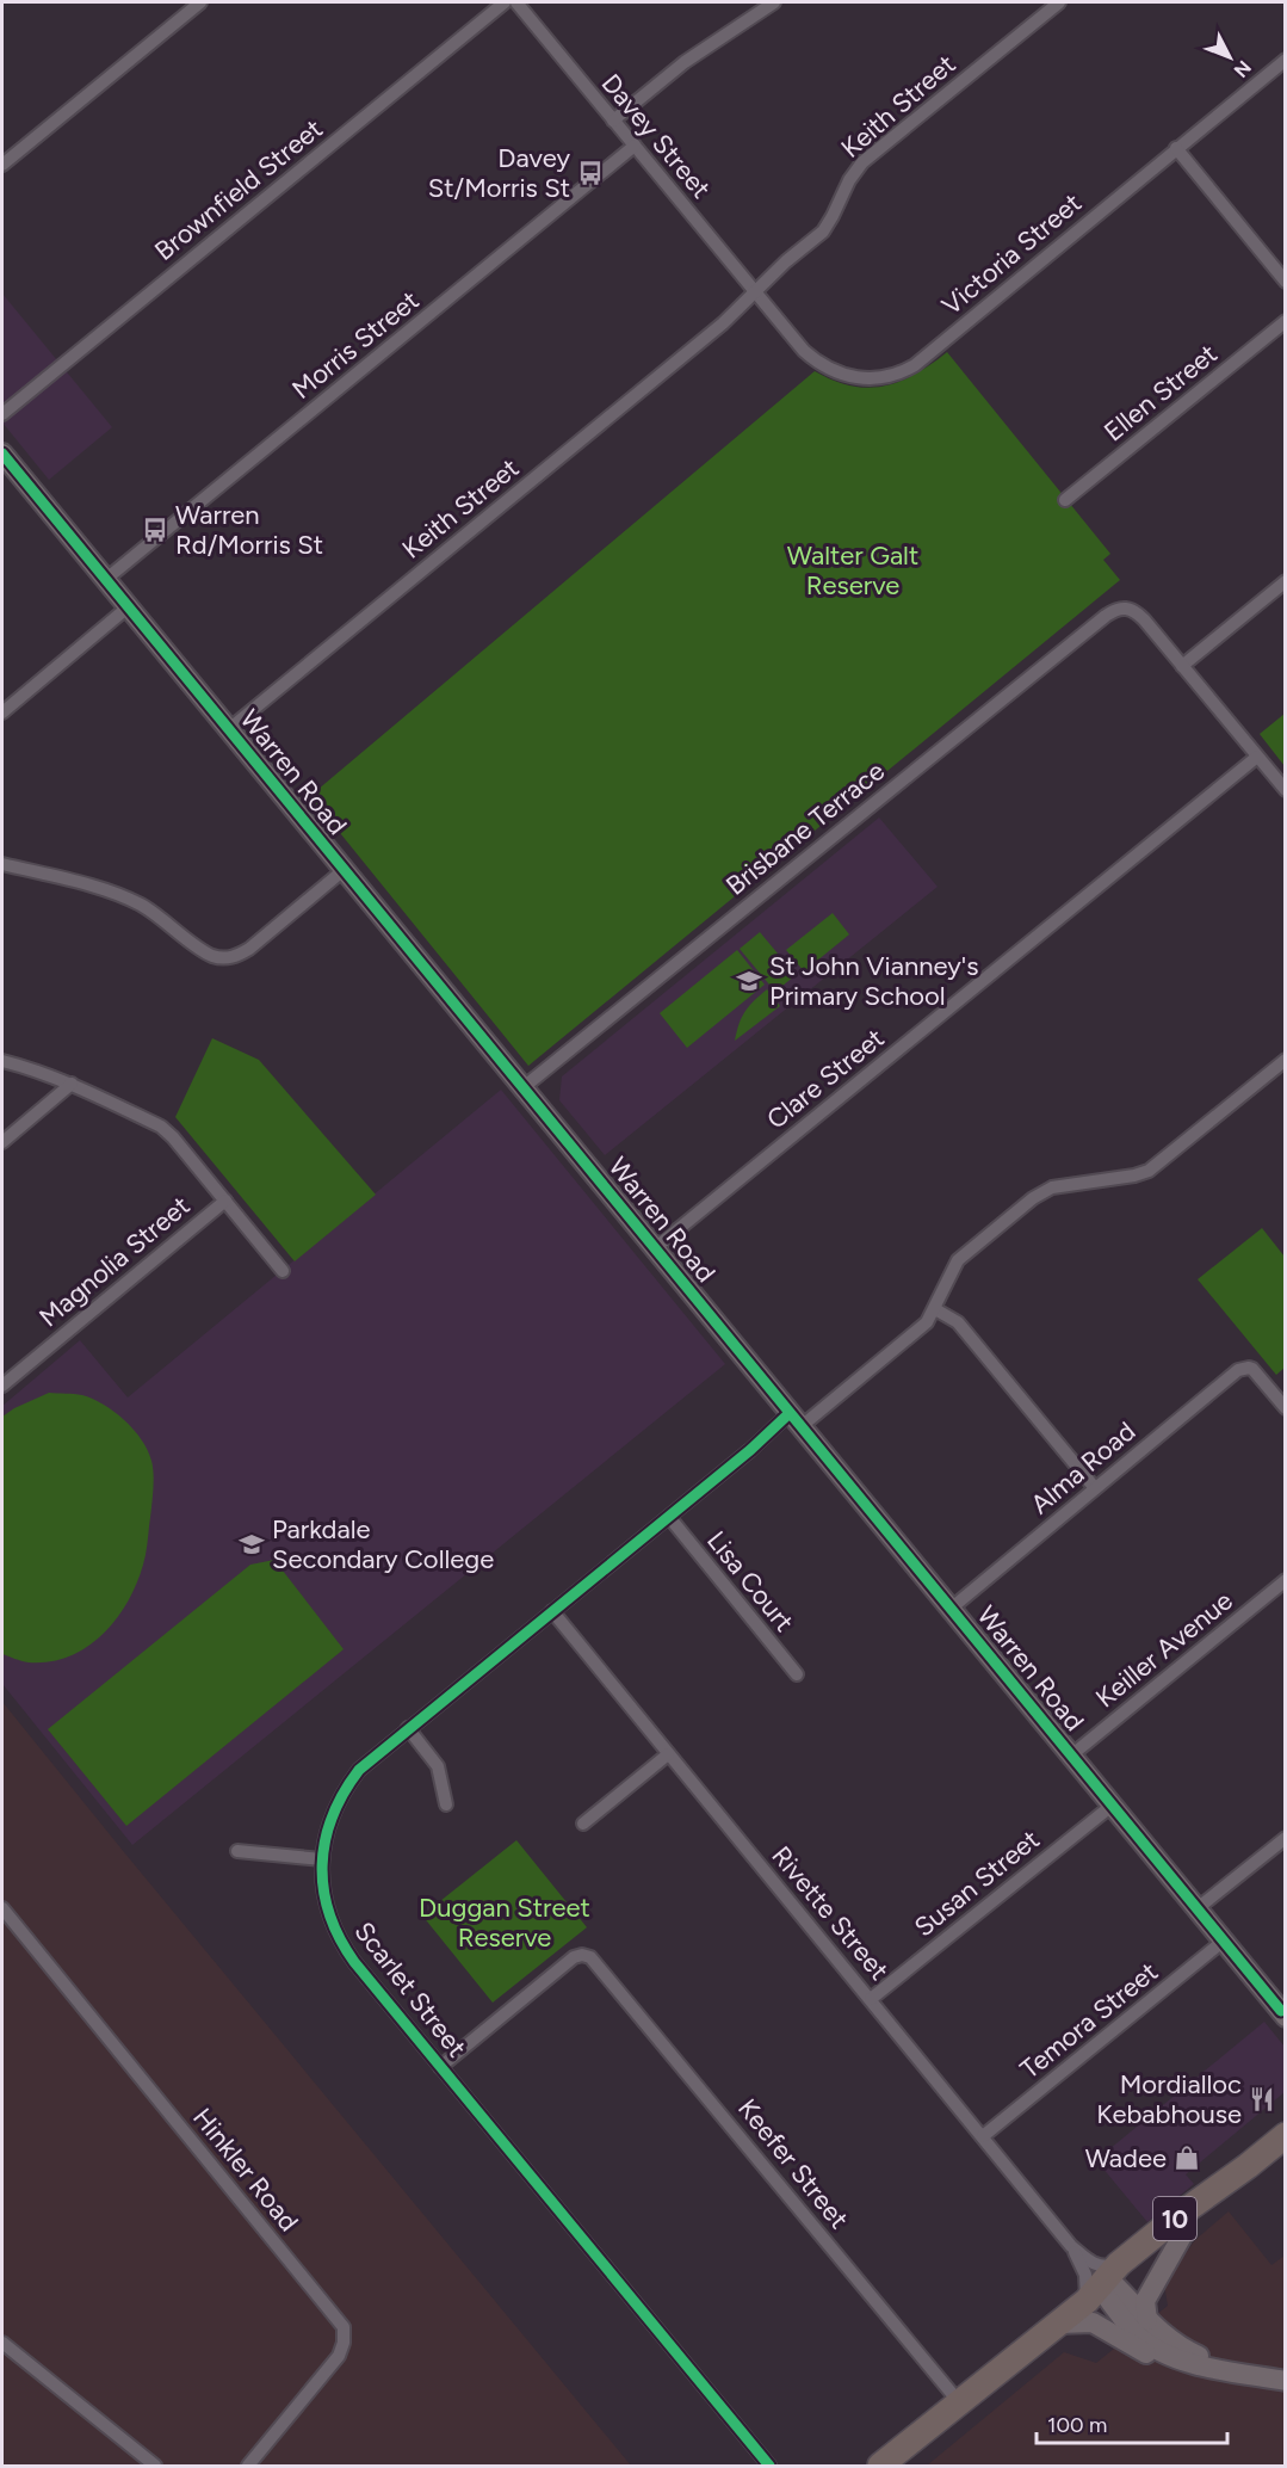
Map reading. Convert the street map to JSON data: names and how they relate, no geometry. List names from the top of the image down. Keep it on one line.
{"streets":{"highway":["10"],"street":["Keith Street","Davey Street","Brownfield Street","Victoria Street","Morris Street","Ellen Street","Warren Road","Brisbane Terrace","Clare Street","Magnolia Street","Alma Road","Lisa Court","Keiller Avenue","Susan Street","Rivette Street","Scarlet Street","Temora Street","Keefer Street","Hinkler Road"]},"crossings":[["Keith Street","Davey Street"],["Keith Street","Victoria Street"],["Keith Street","Warren Road"],["Davey Street","Victoria Street"],["Davey Street","Morris Street"],["Morris Street","Warren Road"],["Warren Road","Brisbane Terrace"],["Warren Road","Clare Street"],["Warren Road","Alma Road"],["Warren Road","Keiller Avenue"],["Warren Road","Susan Street"],["Warren Road","Scarlet Street"],["Warren Road","Temora Street"],["Lisa Court","Scarlet Street"],["Susan Street","Rivette Street"],["Rivette Street","Scarlet Street"],["Rivette Street","Temora Street"],["Rivette Street","10"],["Scarlet Street","Keefer Street"],["Keefer Street","10"]],"parks":["Walter Galt Reserve","Duggan Street Reserve"],"places":{"bus stop":["Davey St/Morris St","Warren Rd/Morris St"],"school or university":["St John Vianney's Primary School","Parkdale Secondary College"],"restaurant":["Mordialloc Kebabhouse"],"shop":["Wadee"]},"scale_bar":"100 m","north":"bottom right"}
